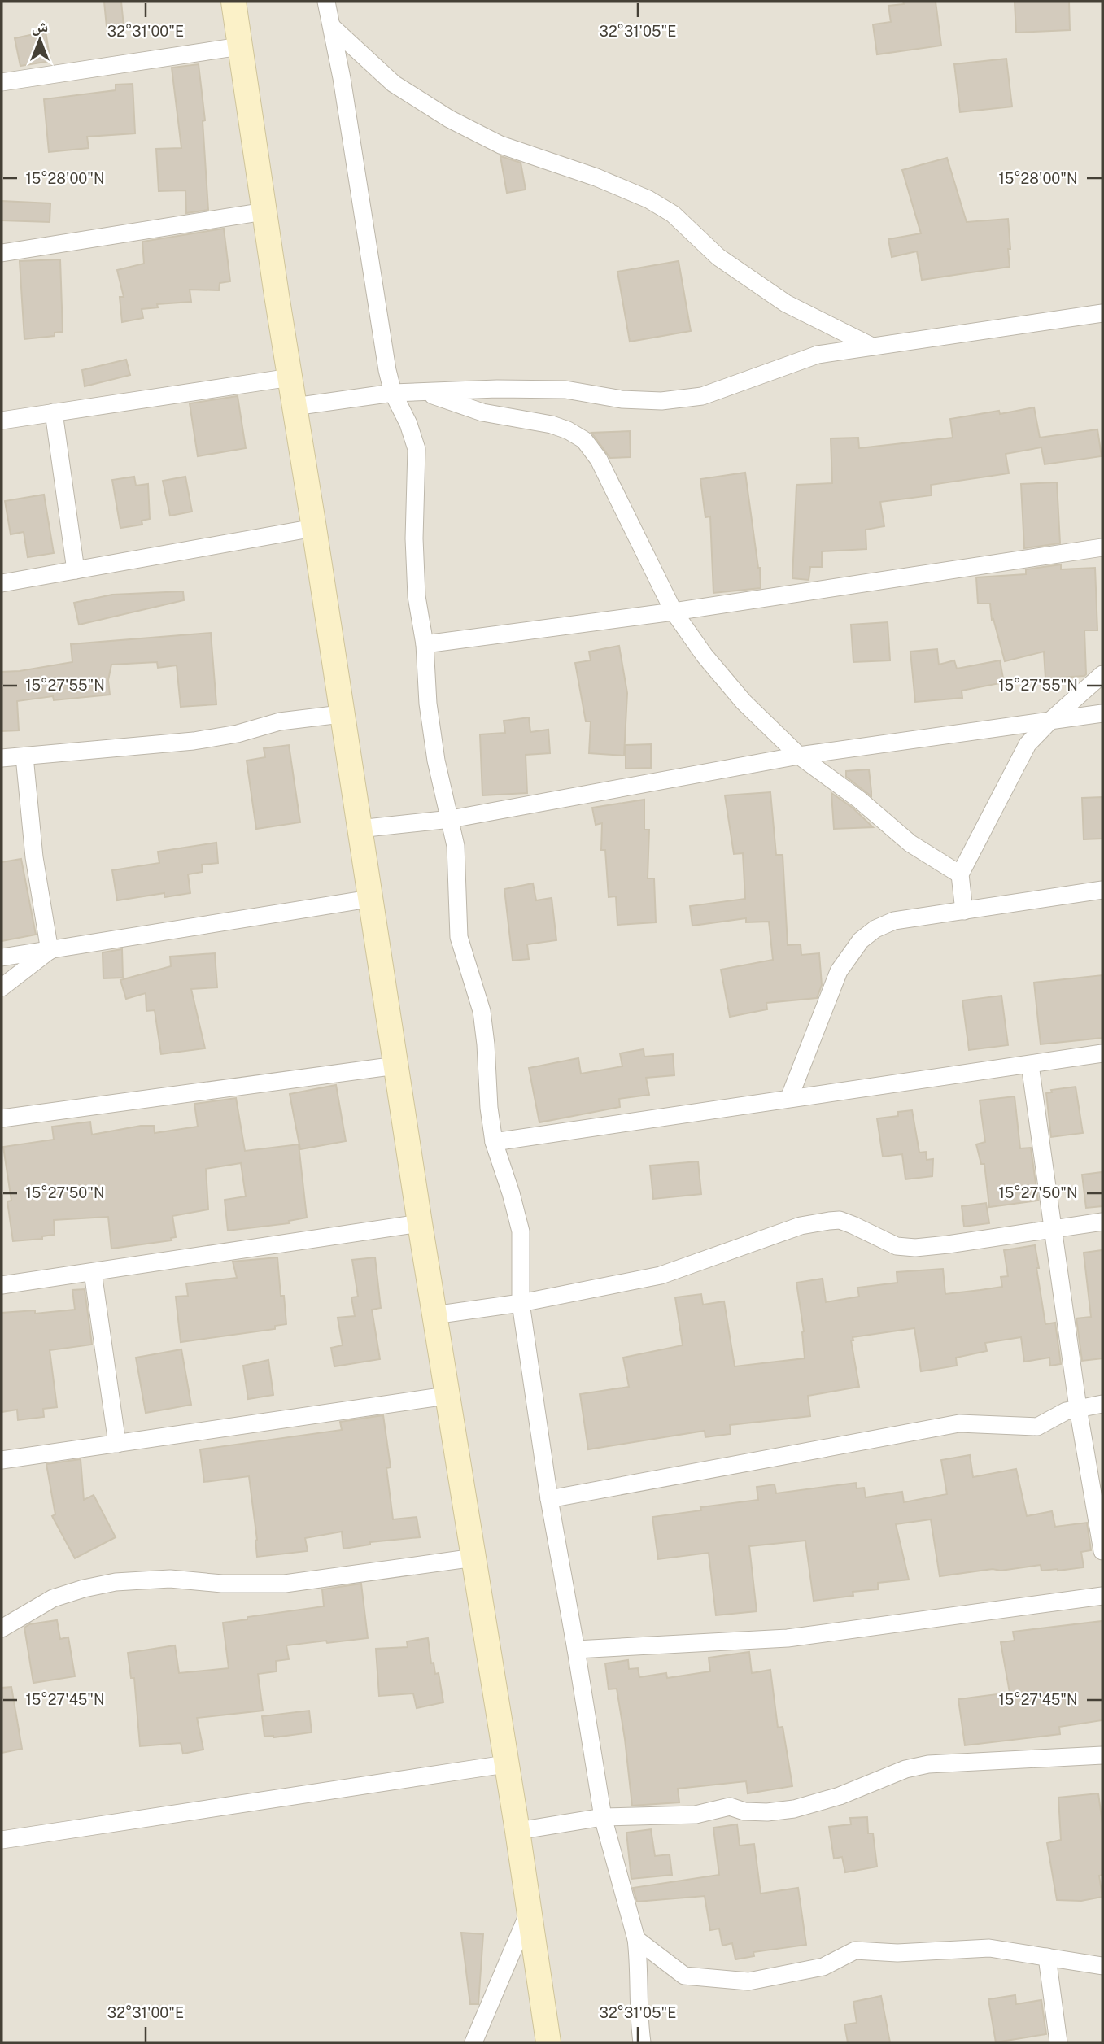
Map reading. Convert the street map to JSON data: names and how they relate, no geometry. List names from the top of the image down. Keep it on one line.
{"north":"top","coordinates":["32°31'00\"E","32°31'05\"E","15°28'00\"N","15°27'55\"N","15°27'50\"N","15°27'45\"N"]}
